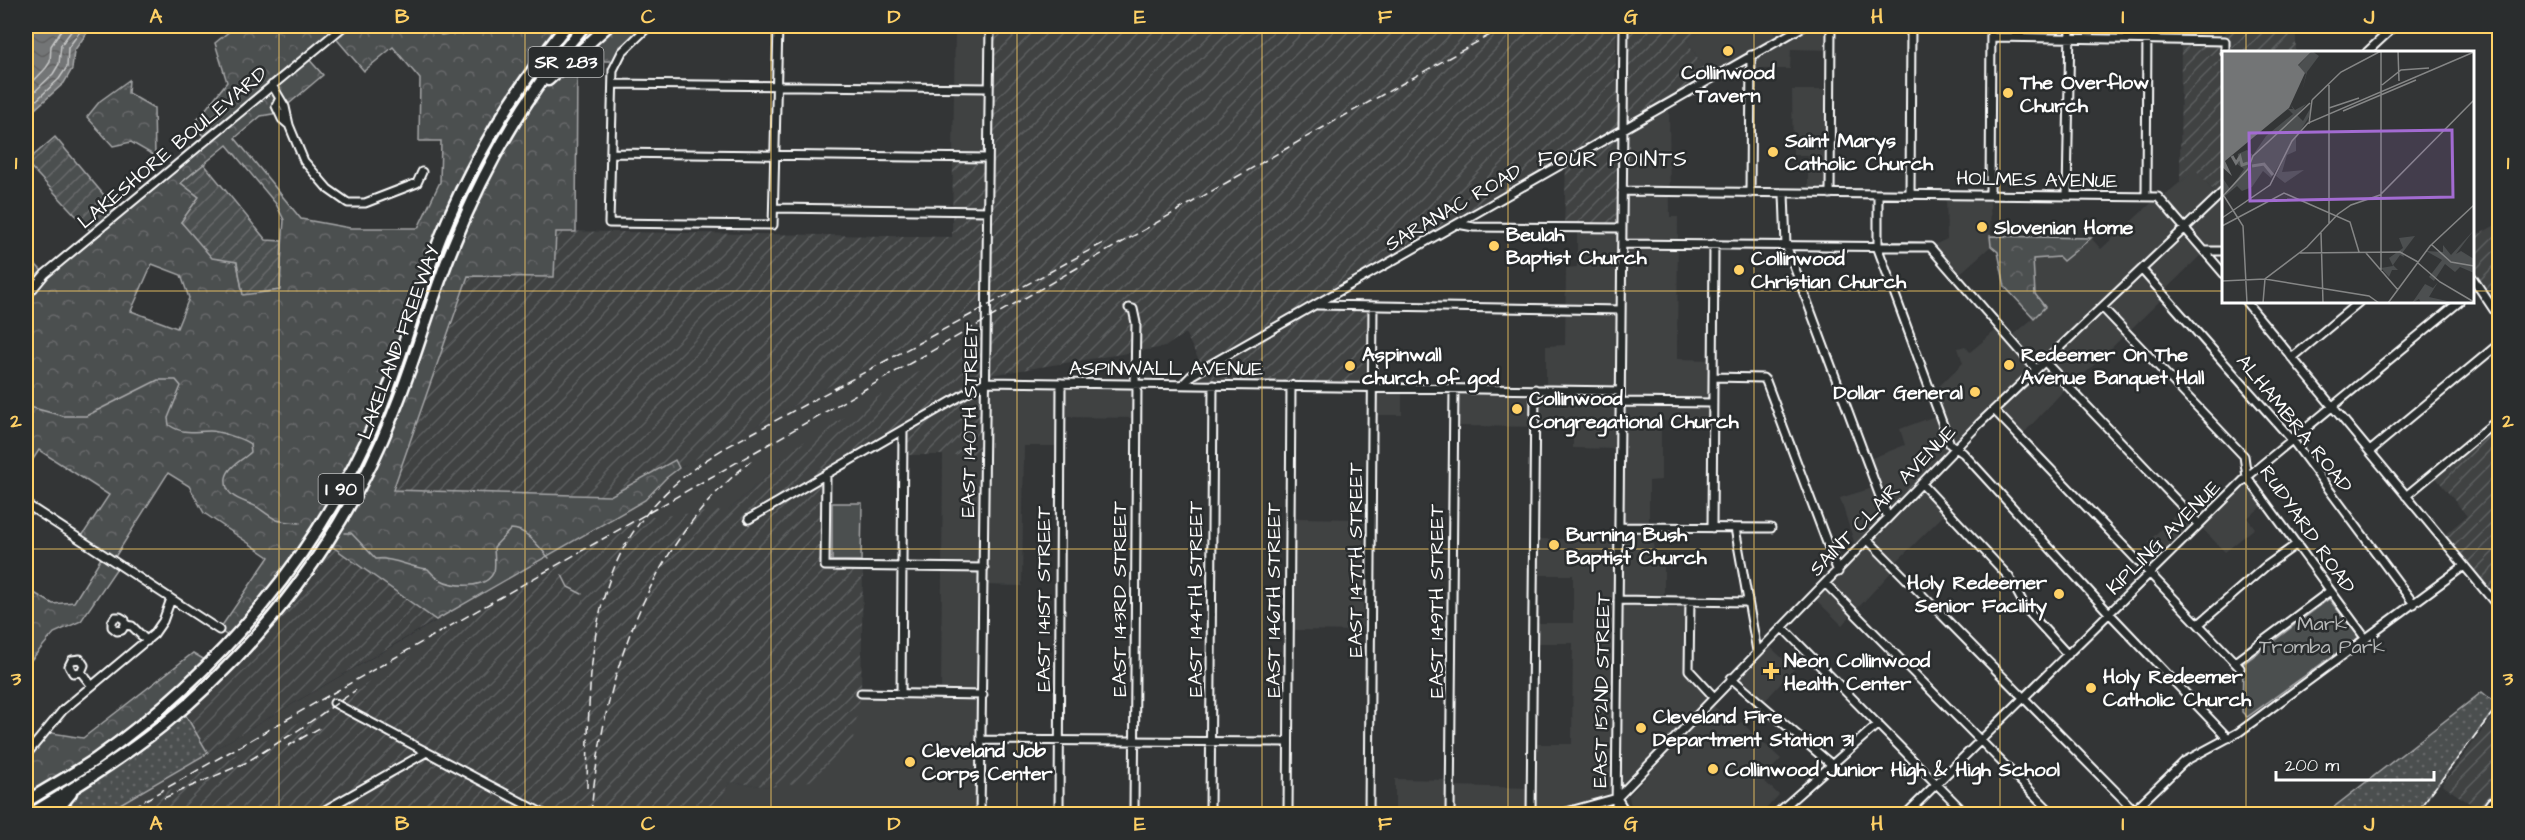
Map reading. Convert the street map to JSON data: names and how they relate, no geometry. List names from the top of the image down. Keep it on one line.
{"streets":{"highway":["SR 283","LAKELAND FREEWAY","I 90"],"street":["LAKESHORE BOULEVARD","HOLMES AVENUE","SARANAC ROAD","ASPINWALL AVENUE","EAST 140TH STREET","ALHAMBRA ROAD","SAINT CLAIR AVENUE","RUDYARD ROAD","KIPLING AVENUE","EAST 147TH STREET","EAST 141ST STREET","EAST 143RD STREET","EAST 144TH STREET","EAST 146TH STREET","EAST 149TH STREET","EAST 152ND STREET"]},"crossings":[["SR 283","LAKELAND FREEWAY"],["HOLMES AVENUE","SAINT CLAIR AVENUE"],["HOLMES AVENUE","EAST 152ND STREET"],["SARANAC ROAD","ASPINWALL AVENUE"],["SARANAC ROAD","EAST 152ND STREET"],["ASPINWALL AVENUE","EAST 140TH STREET"],["ASPINWALL AVENUE","EAST 147TH STREET"],["ASPINWALL AVENUE","EAST 141ST STREET"],["ASPINWALL AVENUE","EAST 143RD STREET"],["ASPINWALL AVENUE","EAST 144TH STREET"],["ASPINWALL AVENUE","EAST 146TH STREET"],["ASPINWALL AVENUE","EAST 149TH STREET"],["ASPINWALL AVENUE","EAST 152ND STREET"],["ALHAMBRA ROAD","SAINT CLAIR AVENUE"],["ALHAMBRA ROAD","KIPLING AVENUE"],["SAINT CLAIR AVENUE","RUDYARD ROAD"],["SAINT CLAIR AVENUE","EAST 152ND STREET"],["RUDYARD ROAD","KIPLING AVENUE"]],"districts":["FOUR POINTS"],"parks":["Mark Tromba Park"],"places":{"other":["Collinwood Tavern","The Overflow Church","Saint Marys Catholic Church","Slovenian Home","Beulah Baptist Church","Collinwood Christian Church","Redeemer On The Avenue Banquet Hall","Aspinwall church of god","Dollar General","Collinwood Congregational Church","Burning Bush Baptist Church","Holy Redeemer Senior Facility","Holy Redeemer Catholic Church","Cleveland Fire Department Station 31","Cleveland Job Corps Center","Collinwood Junior High & High School"],"health":["Neon Collinwood Health Center"]},"scale_bar":"200 m","grid":{"columns":["A","B","C","D","E","F","G","H","I","J"],"rows":["1","2","3"]}}
